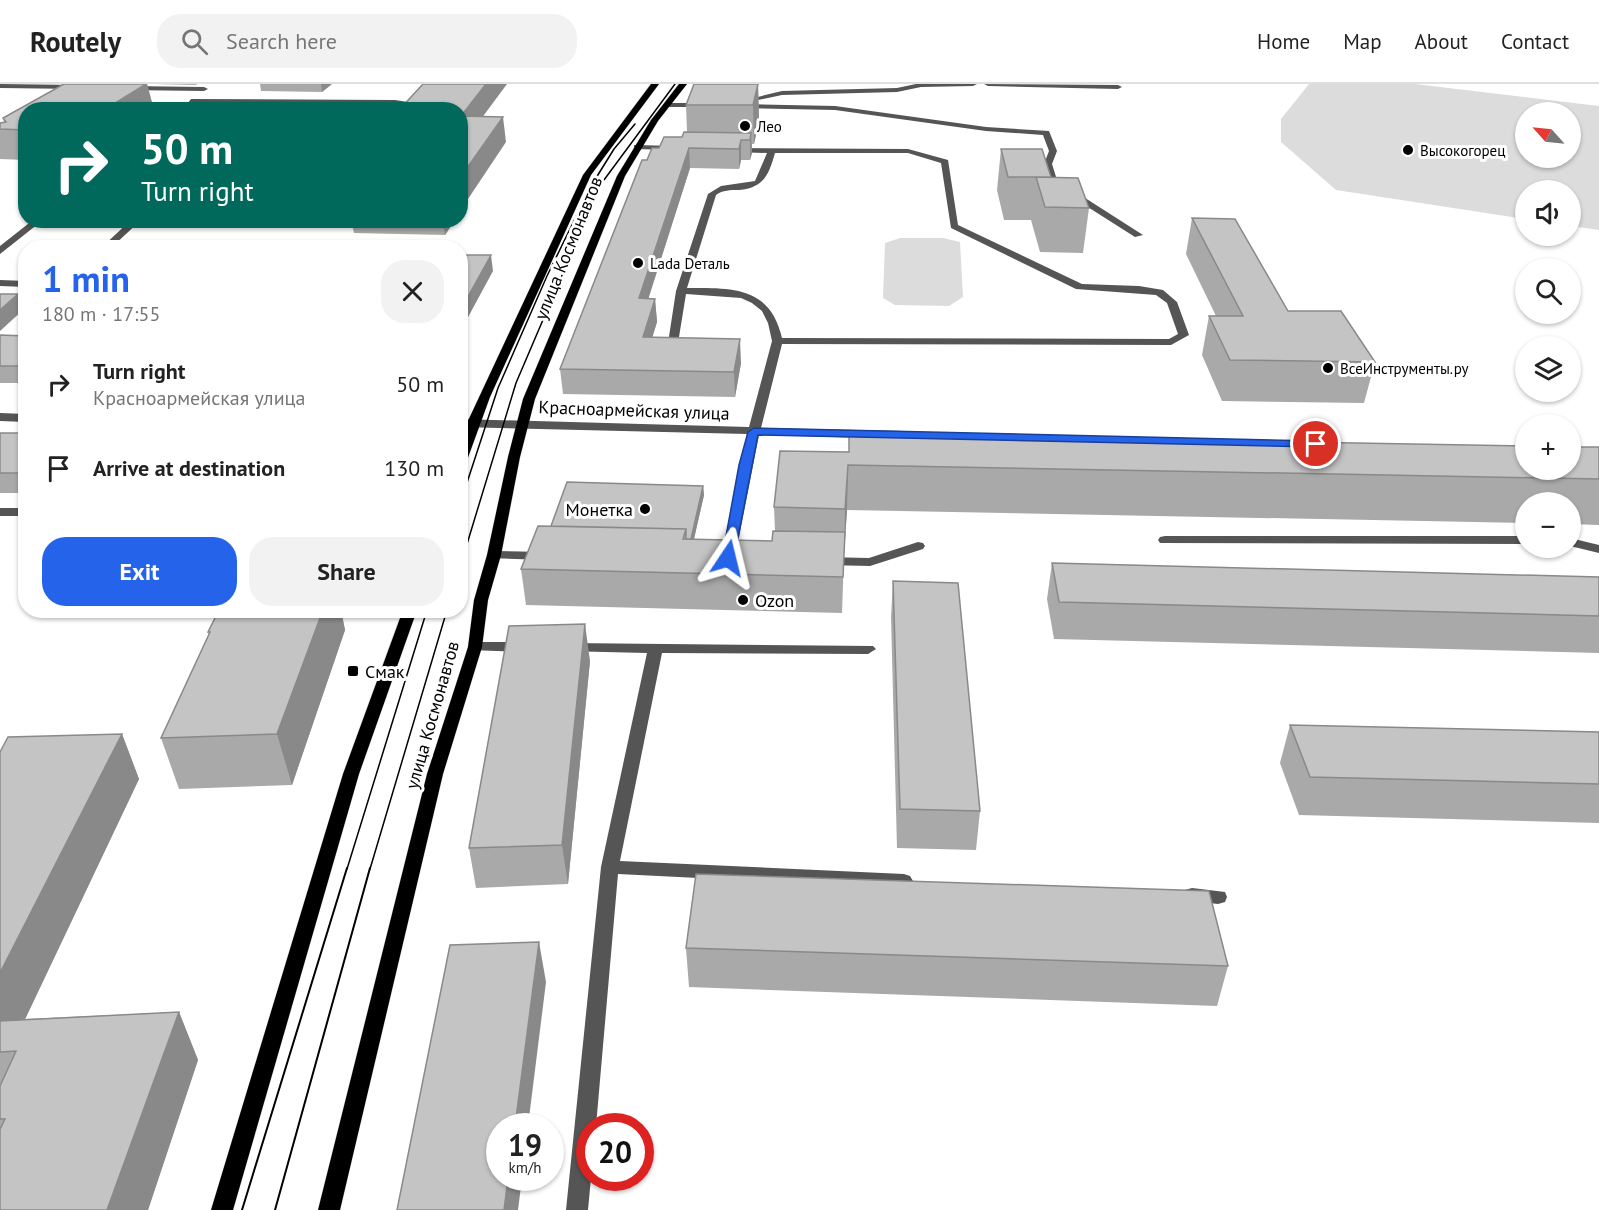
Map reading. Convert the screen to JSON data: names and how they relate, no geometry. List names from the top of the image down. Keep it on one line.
{"streets":{"main road":["улица Космонавтов"],"street":["Красноармейская улица"]},"crossings":[["улица Космонавтов","Красноармейская улица"]],"places":{"other":["Лео","Высокогорец","Lada Dеталь","ВсеИнструменты.ру","Монетка","Ozon"],"transit":["Смак"]},"north":"top left","page":{"header":"Routely","search":"Search here","nav":["Home","Map","About","Contact"],"map_buttons":["+","−"],"turn":["50 m","Turn right"],"heading":["1 min","180 m · 17:55"],"list":[{"name":"Turn right","note":"Красноармейская улица","value":"50 m"},{"name":"Arrive at destination","value":"130 m"}],"buttons":["Exit","Share"],"speed":"19 km/h","limit":"20"}}
